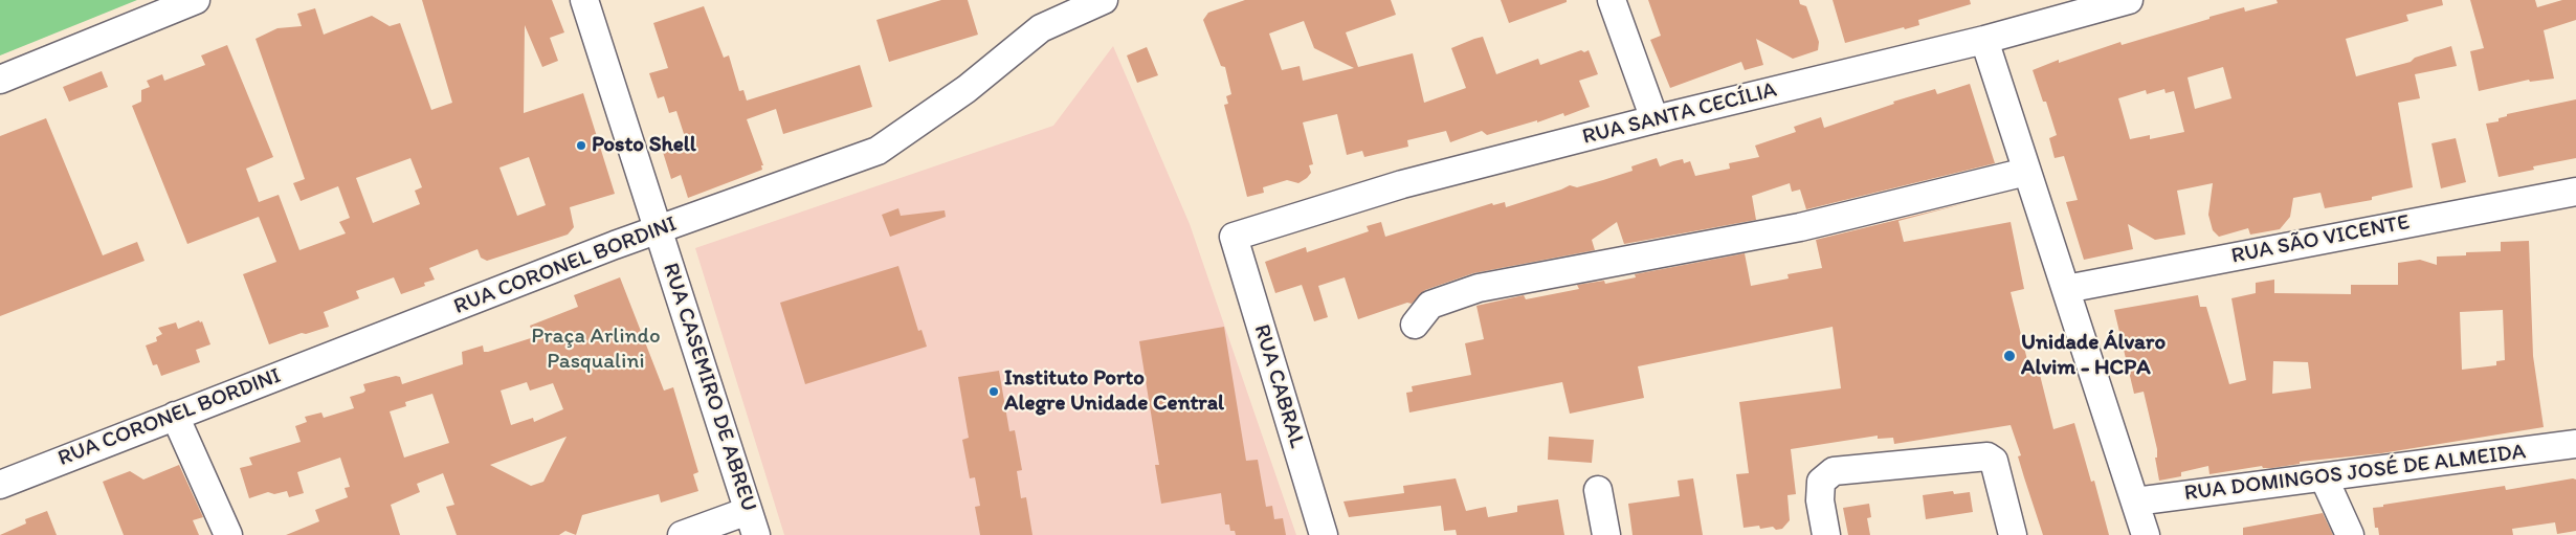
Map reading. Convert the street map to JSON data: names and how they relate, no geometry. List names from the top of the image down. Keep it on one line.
{"streets":{"street":["RUA SANTA CECÍLIA","RUA SÃO VICENTE","RUA CORONEL BORDINI","RUA CABRAL","RUA CASEMIRO DE ABREU","RUA DOMINGOS JOSÉ DE ALMEIDA"]},"crossings":[["RUA SANTA CECÍLIA","RUA CABRAL"],["RUA CORONEL BORDINI","RUA CASEMIRO DE ABREU"]],"parks":["Praça Arlindo Pasqualini"],"places":["Posto Shell","Unidade Álvaro Alvim - HCPA","Instituto Porto Alegre Unidade Central"]}
